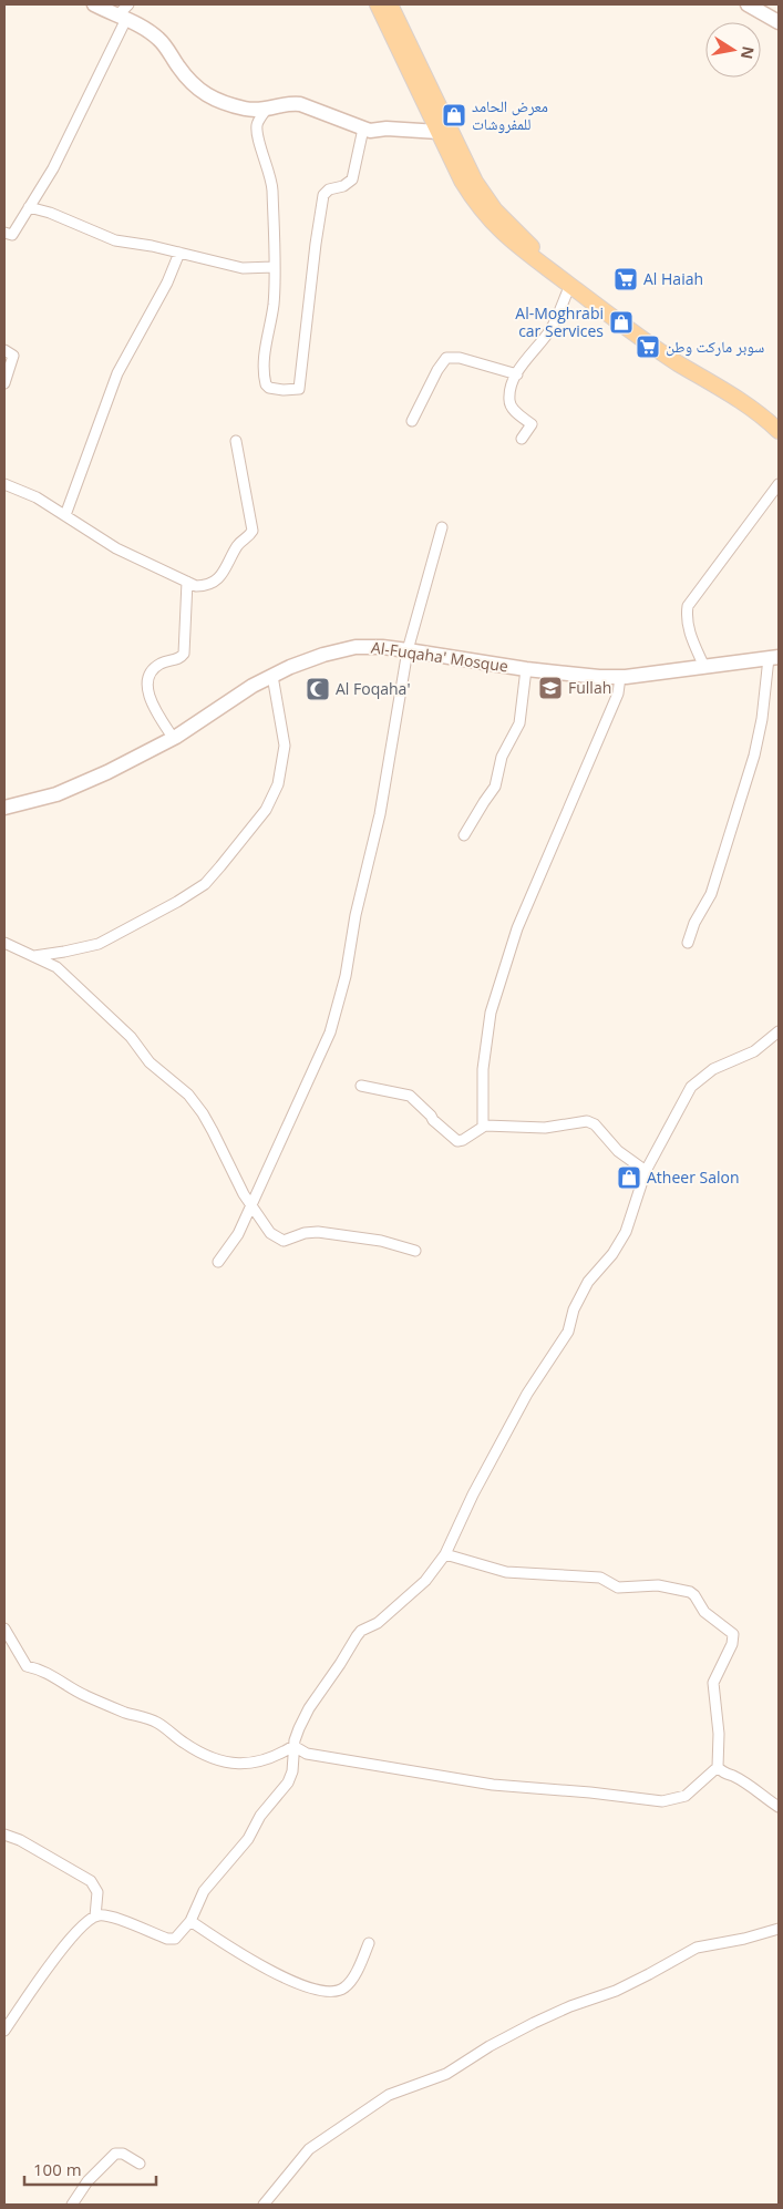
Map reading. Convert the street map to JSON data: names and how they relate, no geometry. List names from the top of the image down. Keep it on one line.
{"streets":{"street":["Al-Fuqaha' Mosque"]},"places":{"shop":["معرض الحامد للمفروشات","Al-Moghrabi car Services","Atheer Salon"],"supermarket":["Al Haiah","سوبر ماركت وطن"],"school or university":["Fullah"],"mosque":["Al Foqaha'"]},"scale_bar":"100 m","north":"right"}
